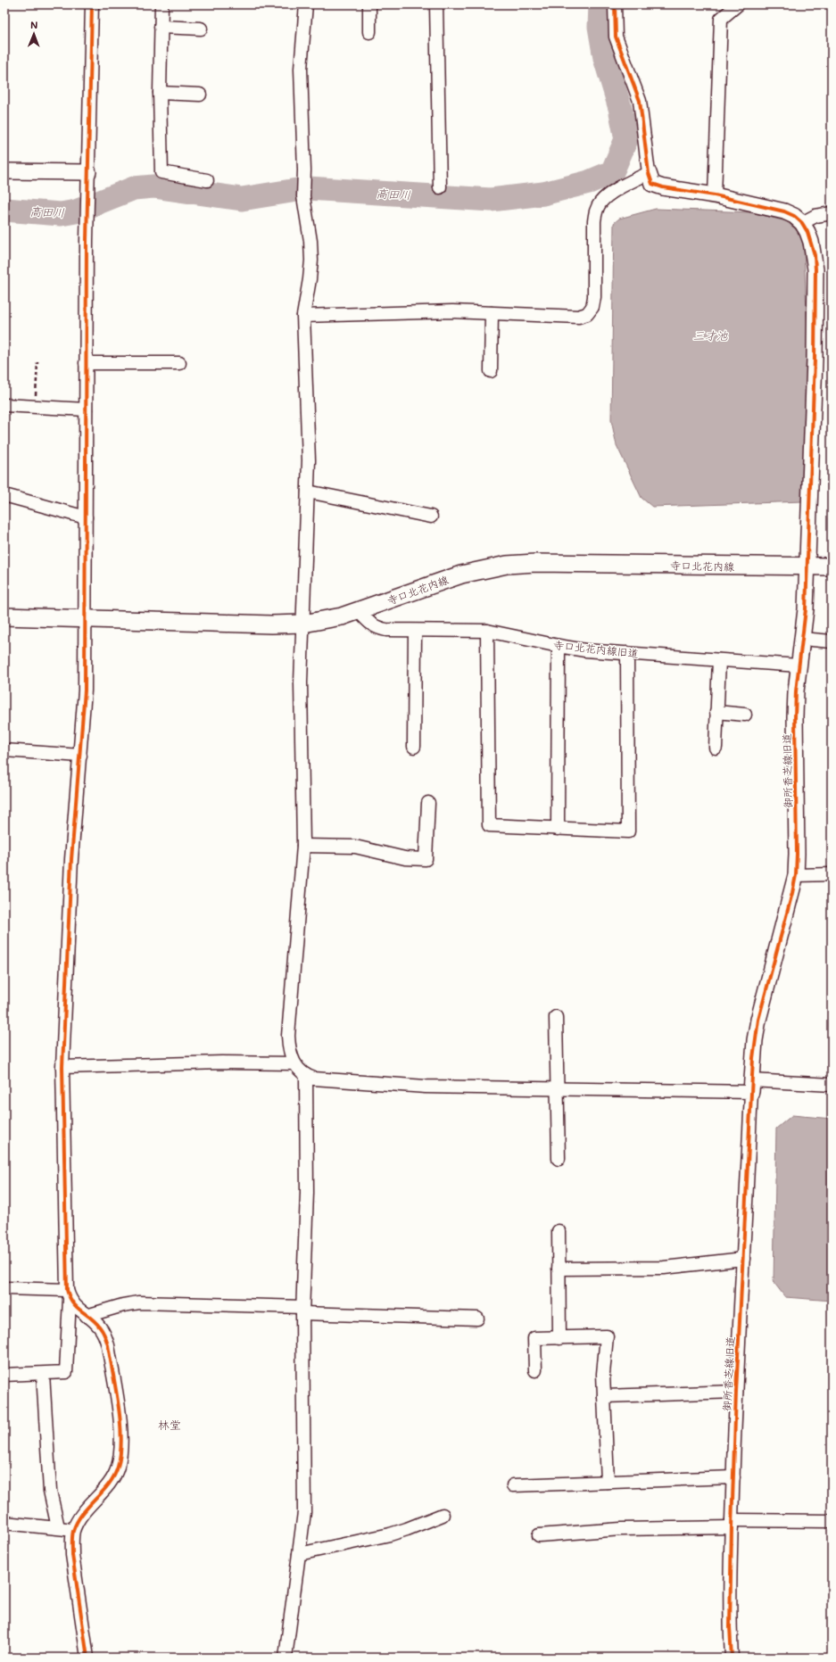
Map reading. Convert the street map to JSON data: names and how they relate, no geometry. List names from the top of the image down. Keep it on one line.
{"streets":{"main road":["寺口北花内線"],"street":["寺口北花内線旧道","御所香芝線旧道"]},"crossings":[["寺口北花内線","寺口北花内線旧道"],["寺口北花内線","御所香芝線旧道"],["寺口北花内線旧道","御所香芝線旧道"]],"districts":["林堂"],"water":["高田川","三才池"],"north":"top"}
